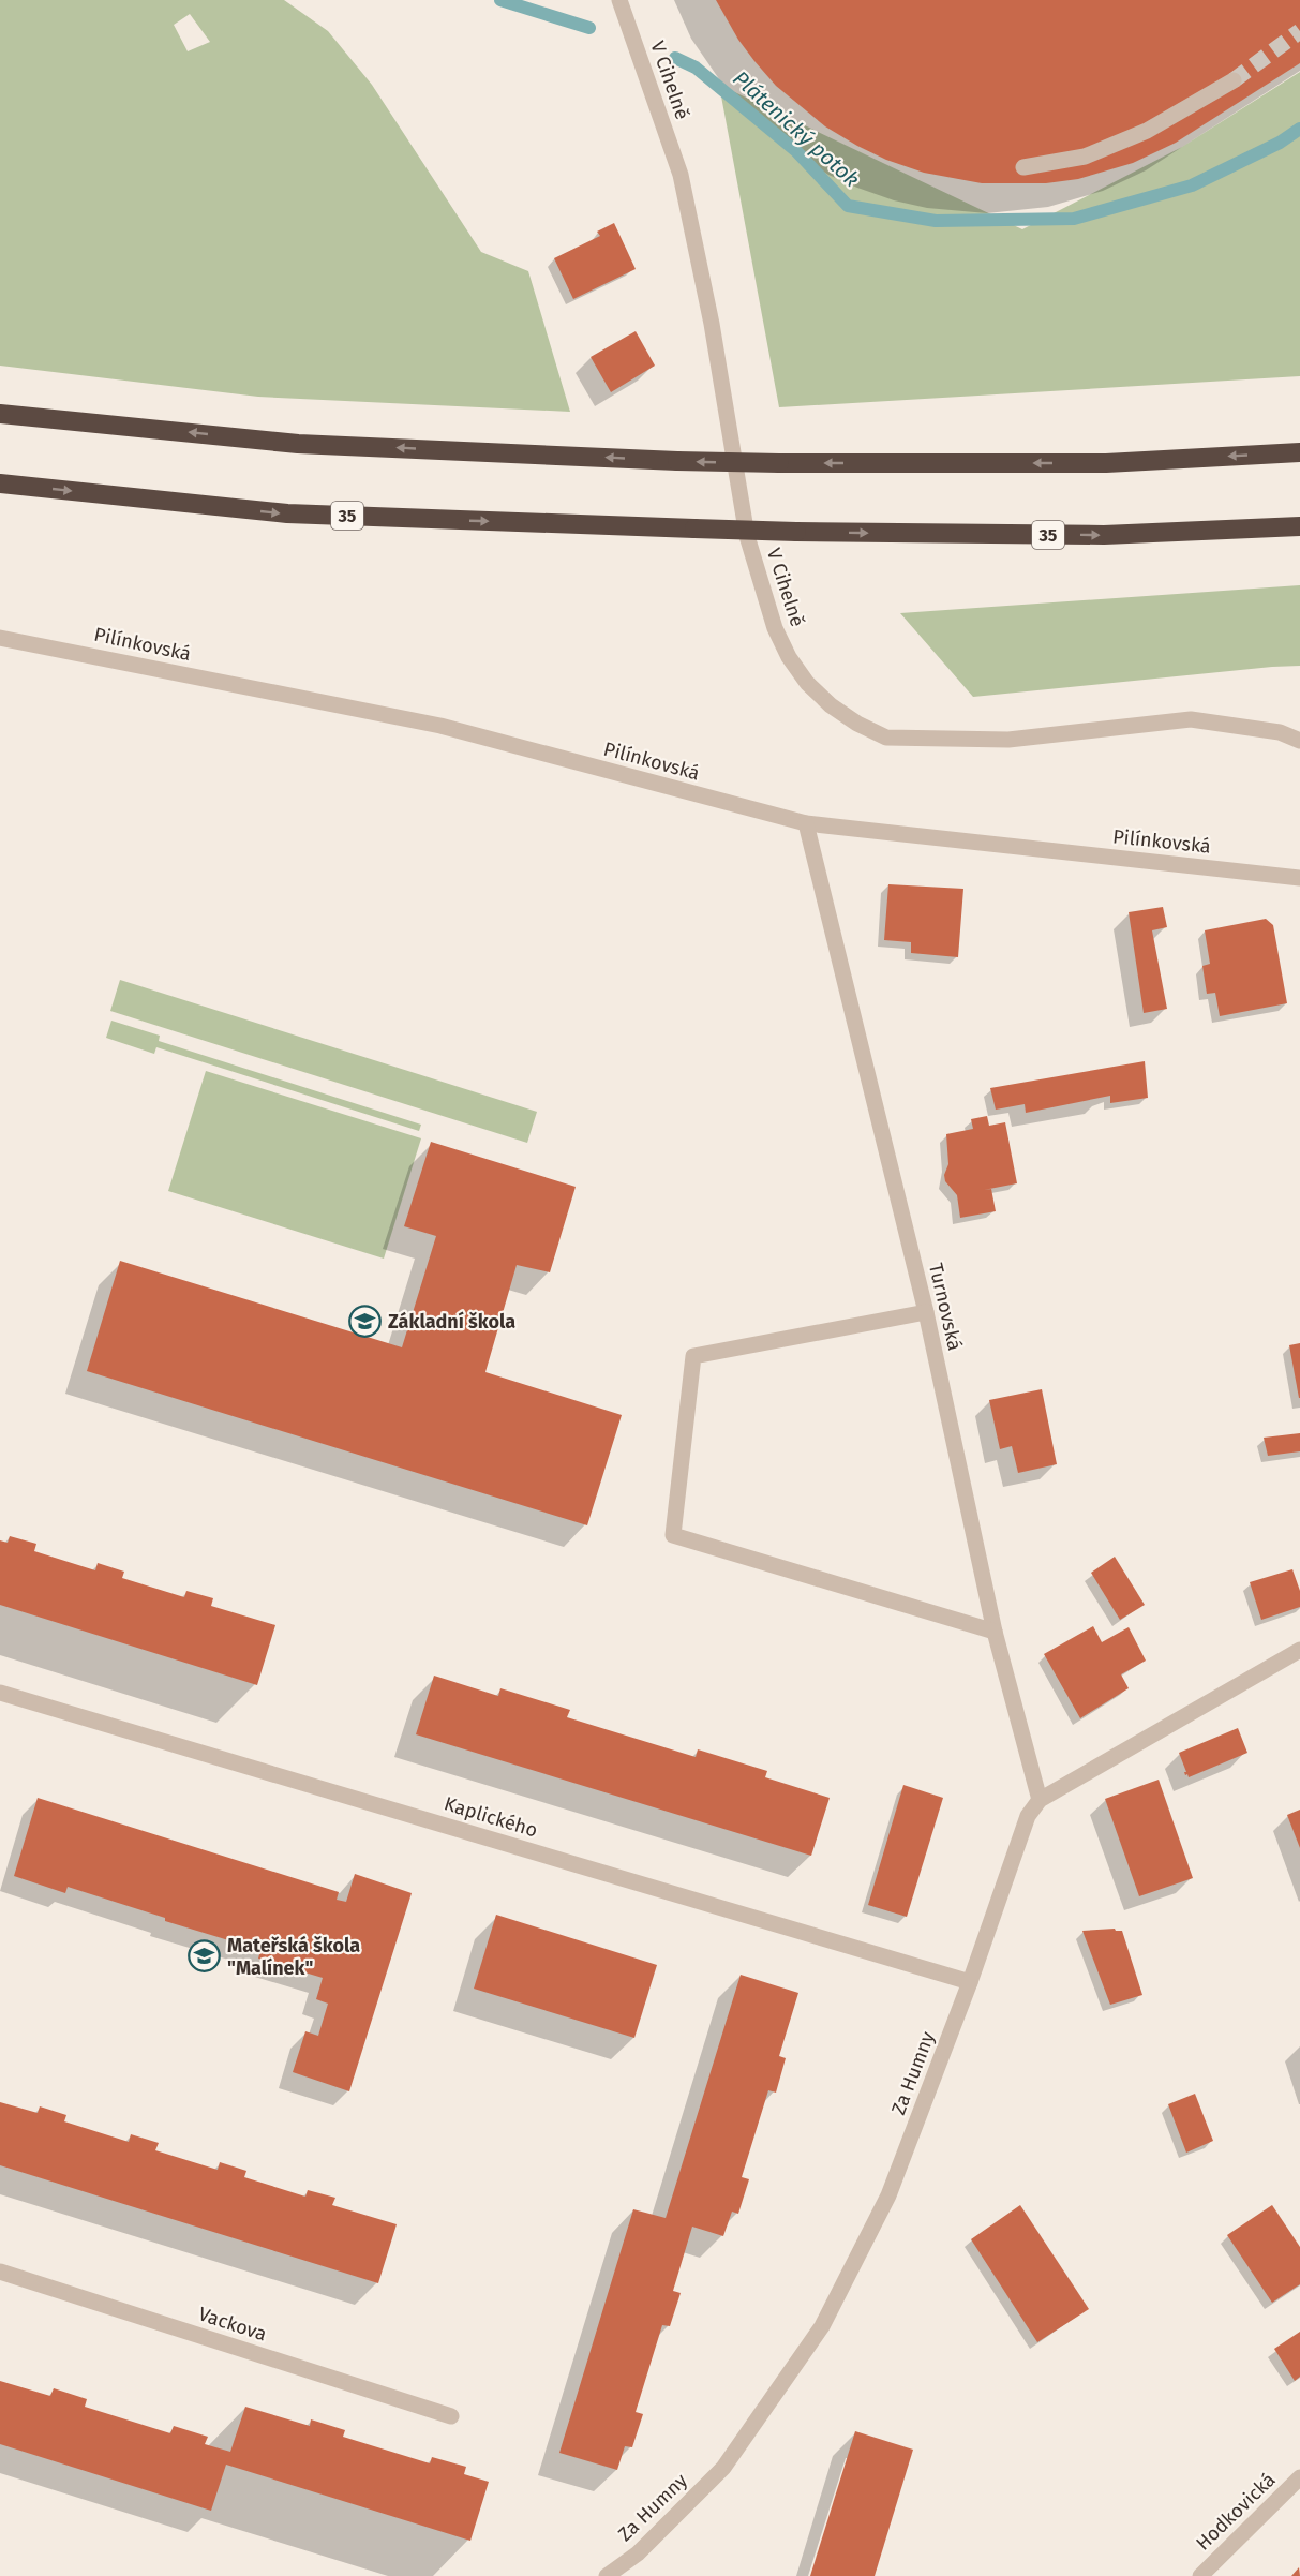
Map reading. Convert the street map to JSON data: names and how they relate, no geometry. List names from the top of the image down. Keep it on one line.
{"streets":{"highway":["35"],"street":["V Cihelně","Pilínkovská","Turnovská","Kaplického","Za Humny","Vackova","Hodkovická"]},"crossings":[["Pilínkovská","Turnovská"],["Turnovská","Za Humny"],["Kaplického","Za Humny"]],"water":["Plátenický potok"],"places":{"school or university":["Základní škola","Mateřská škola \"Malínek\""]}}
